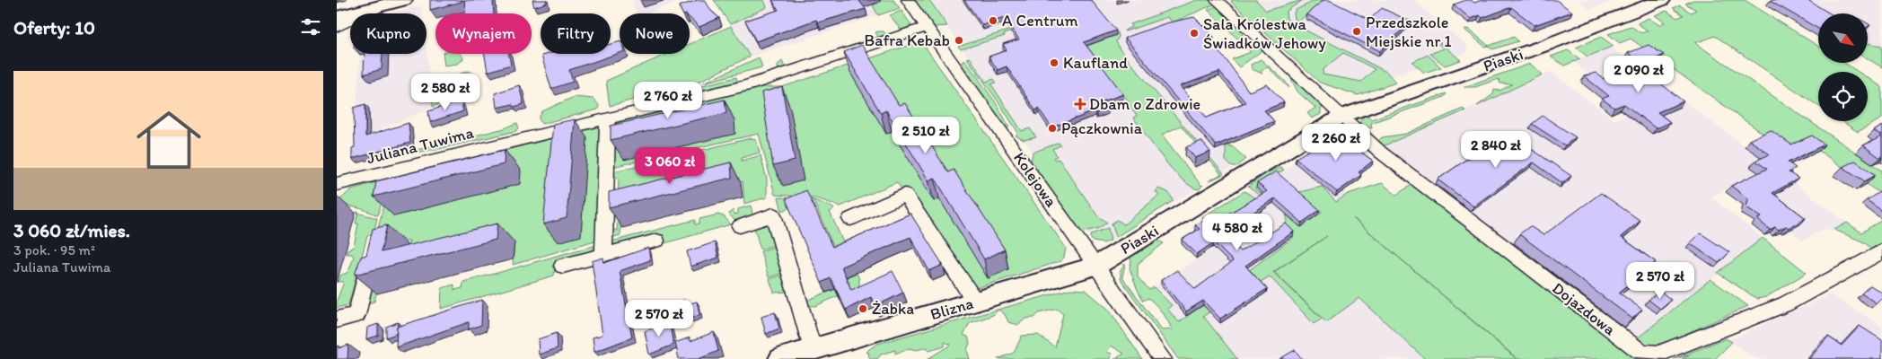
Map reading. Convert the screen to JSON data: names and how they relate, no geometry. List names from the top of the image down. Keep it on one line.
{"streets":{"street":["Piaski","Juliana Tuwima","Kolejowa","Blizna","Dojazdowa"]},"crossings":[["Piaski","Kolejowa"],["Piaski","Blizna"],["Piaski","Dojazdowa"],["Juliana Tuwima","Kolejowa"],["Kolejowa","Blizna"]],"places":{"other":["A Centrum","Przedszkole Miejskie nr 1","Sala Królestwa Świadków Jehowy","Bafra Kebab","Kaufland","Pączkownia","Żabka"],"health":["Dbam o Zdrowie"]},"north":"bottom right","page":{"heading":"Oferty: 10","chip":["Kupno","Wynajem","Filtry","Nowe"],"list":[{"name":"3 060 zł/mies.","note":"3 pok. · 95 m² · Juliana Tuwima"}],"price":["2 090 zł","2 580 zł","2 760 zł","2 510 zł","2 260 zł","2 840 zł","3 060 zł","4 580 zł","2 570 zł","2 570 zł"]}}
